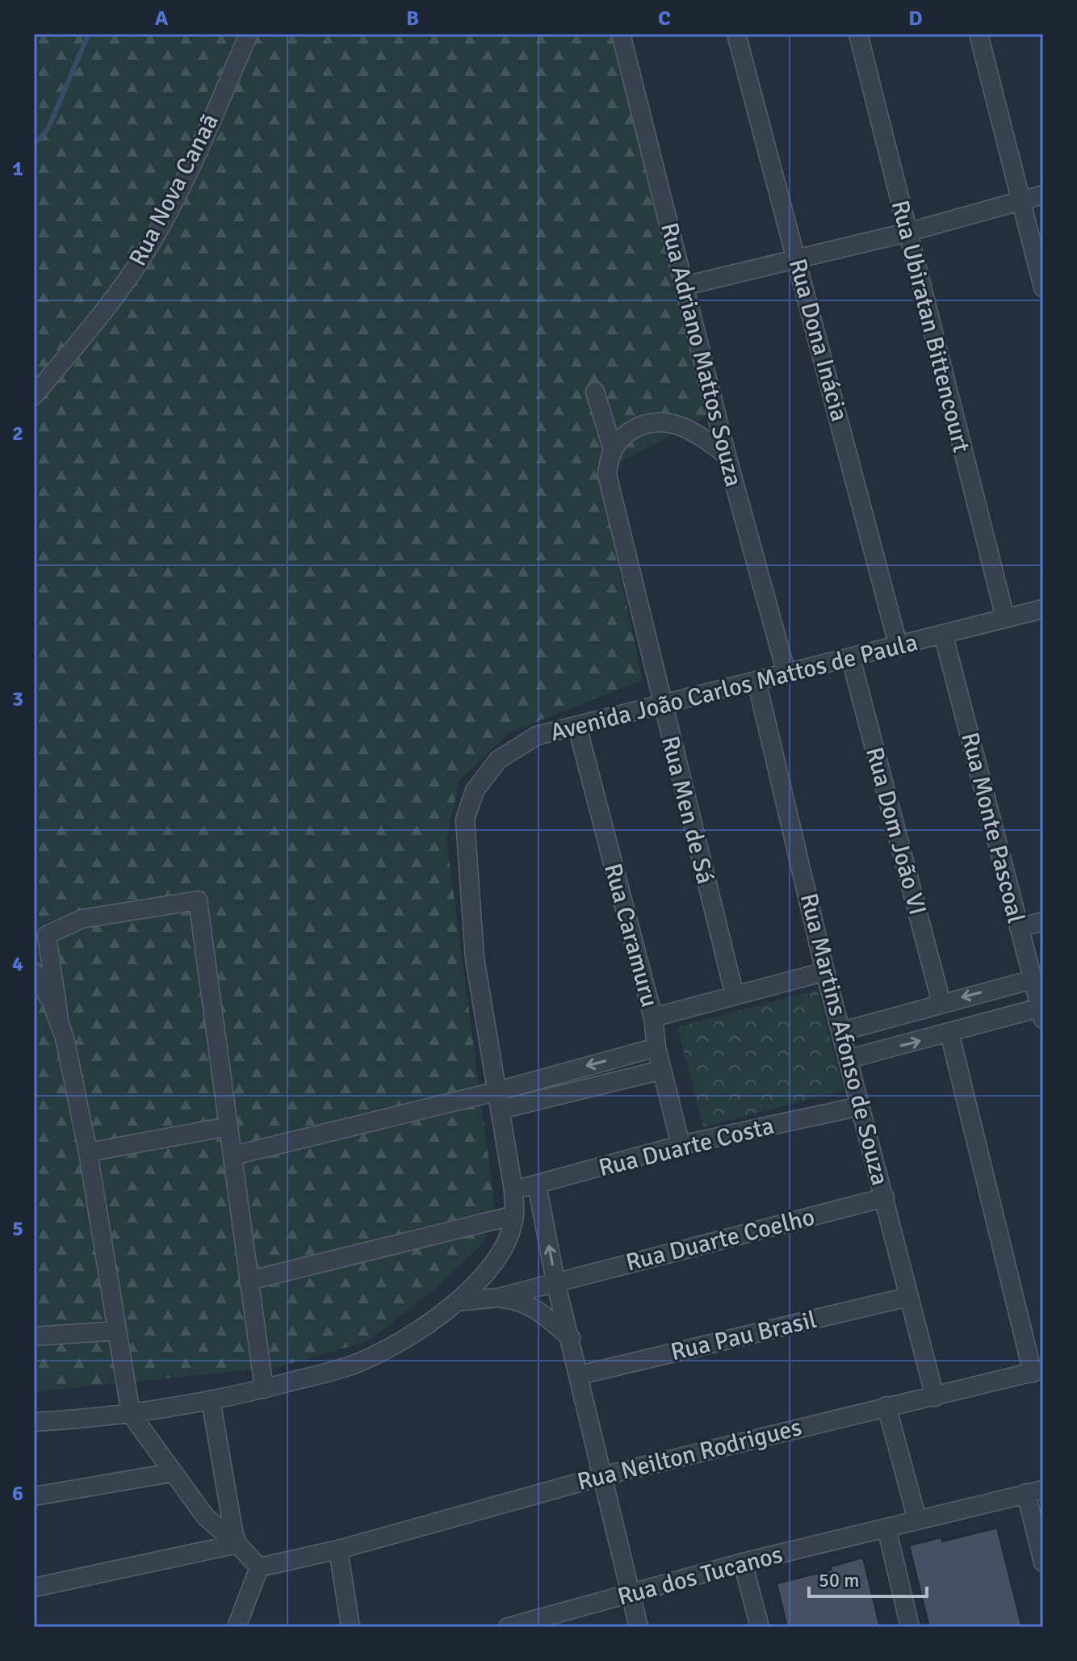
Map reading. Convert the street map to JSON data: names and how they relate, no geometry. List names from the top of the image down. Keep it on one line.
{"streets":{"street":["Rua Nova Canaã","Rua Ubiratan Bittencourt","Rua Dona Inácia","Rua Adriano Mattos Souza","Avenida João Carlos Mattos de Paula","Rua Men de Sá","Rua Monte Pascoal","Rua Dom João VI","Rua Caramuru","Rua Martins Afonso de Souza","Rua Duarte Costa","Rua Duarte Coelho","Rua Pau Brasil","Rua Neilton Rodrigues","Rua dos Tucanos"]},"crossings":[["Rua Ubiratan Bittencourt","Avenida João Carlos Mattos de Paula"],["Rua Dona Inácia","Avenida João Carlos Mattos de Paula"],["Rua Adriano Mattos Souza","Avenida João Carlos Mattos de Paula"],["Avenida João Carlos Mattos de Paula","Rua Men de Sá"],["Avenida João Carlos Mattos de Paula","Rua Monte Pascoal"],["Avenida João Carlos Mattos de Paula","Rua Dom João VI"],["Avenida João Carlos Mattos de Paula","Rua Caramuru"],["Avenida João Carlos Mattos de Paula","Rua Martins Afonso de Souza"],["Avenida João Carlos Mattos de Paula","Rua Duarte Costa"],["Rua Caramuru","Rua Duarte Costa"],["Rua Martins Afonso de Souza","Rua Duarte Costa"],["Rua Martins Afonso de Souza","Rua Duarte Coelho"],["Rua Martins Afonso de Souza","Rua Pau Brasil"],["Rua Martins Afonso de Souza","Rua Neilton Rodrigues"]],"scale_bar":"50 m","grid":{"columns":["A","B","C","D"],"rows":["1","2","3","4","5","6"]}}
